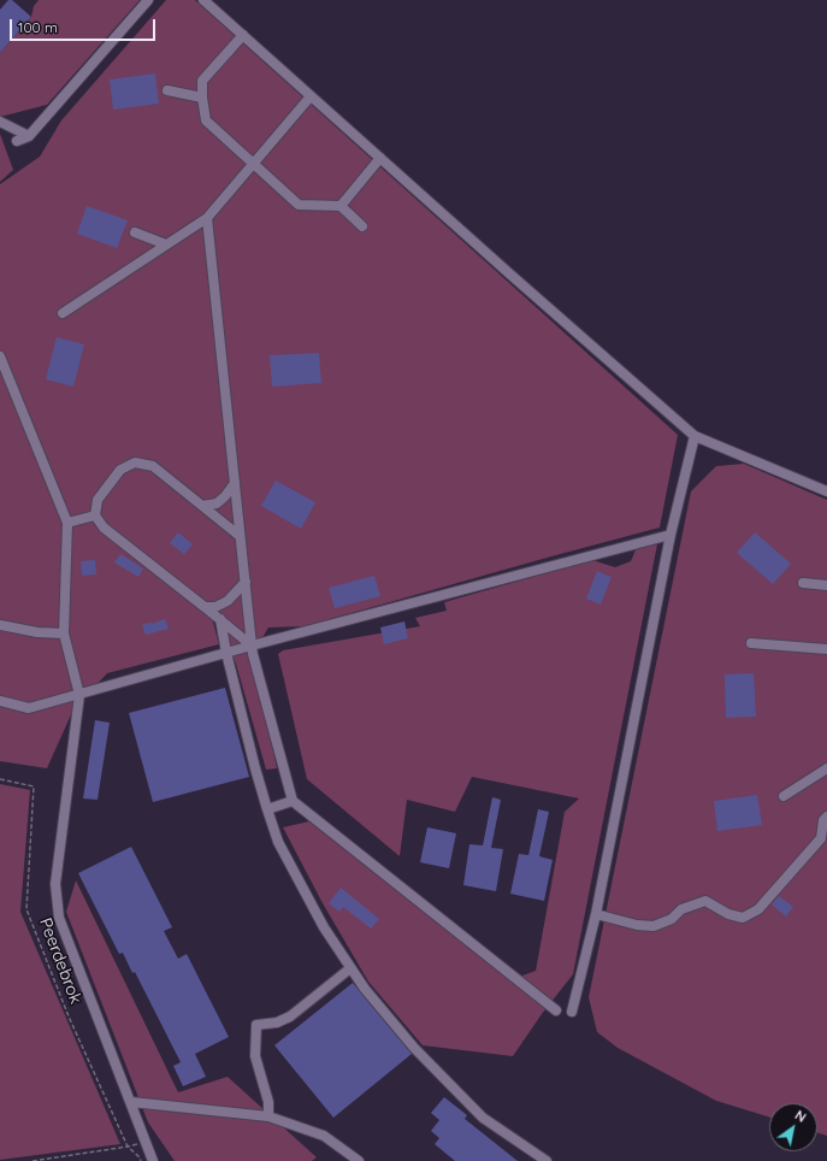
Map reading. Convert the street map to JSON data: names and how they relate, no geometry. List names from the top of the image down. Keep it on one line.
{"streets":{"path":["Peerdebrok"]},"scale_bar":"100 m","north":"top right"}
